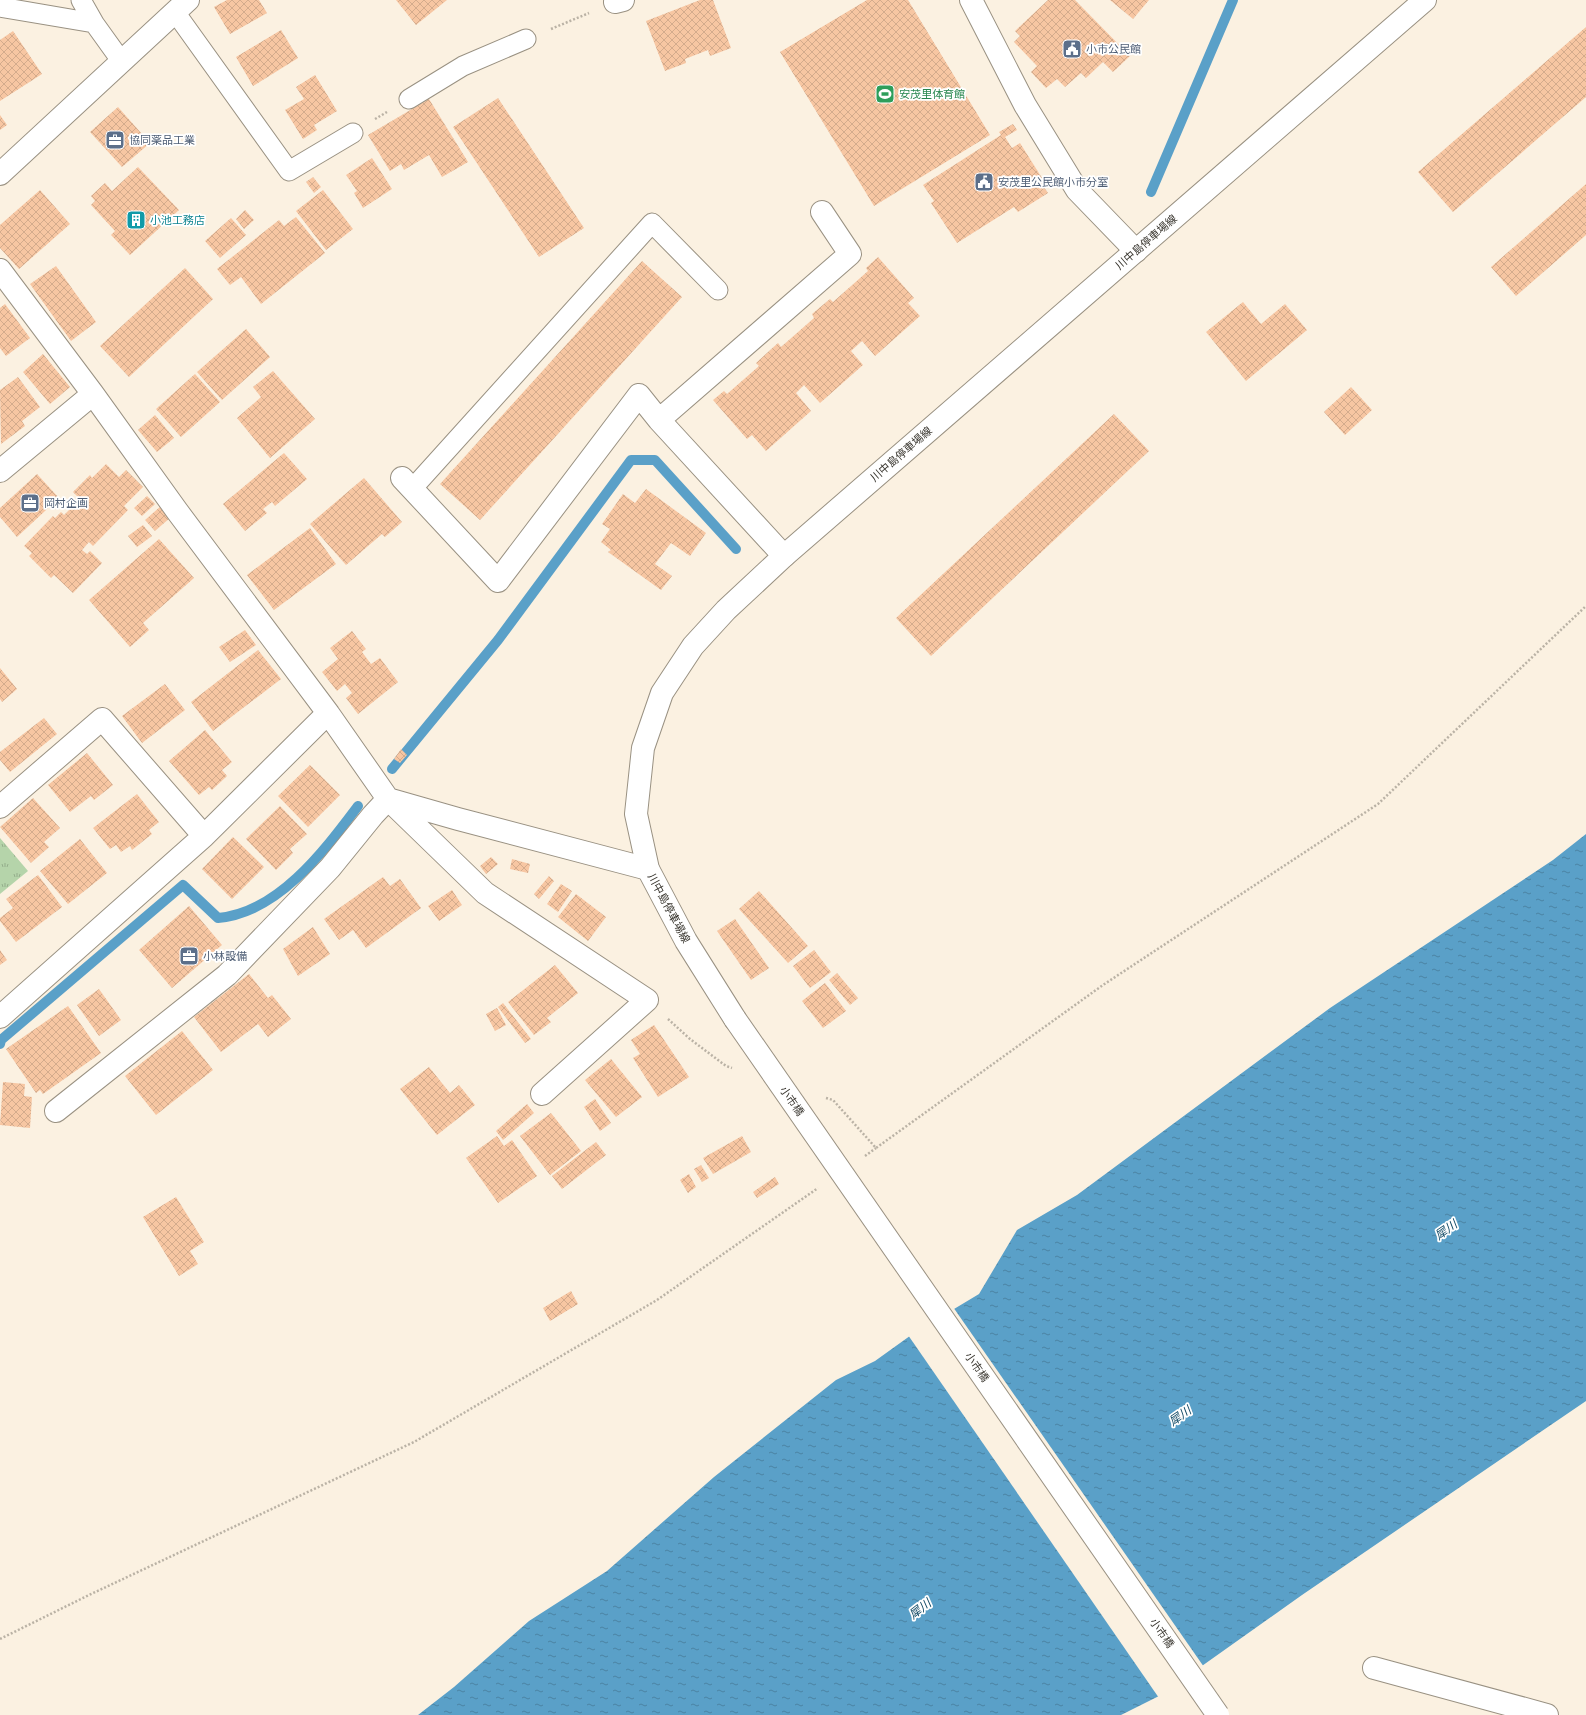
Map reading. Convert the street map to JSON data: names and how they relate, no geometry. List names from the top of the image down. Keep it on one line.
{"streets":{"street":["川中島停車場線","小市橋"]},"crossings":[["川中島停車場線","小市橋"]],"water":["犀川"],"places":{"public building":["小市公民館","安茂里公民館小市分室"],"sports":["安茂里体育館"],"office":["協同薬品工業","岡村企画","小林設備"],"building":["小池工務店"]}}
